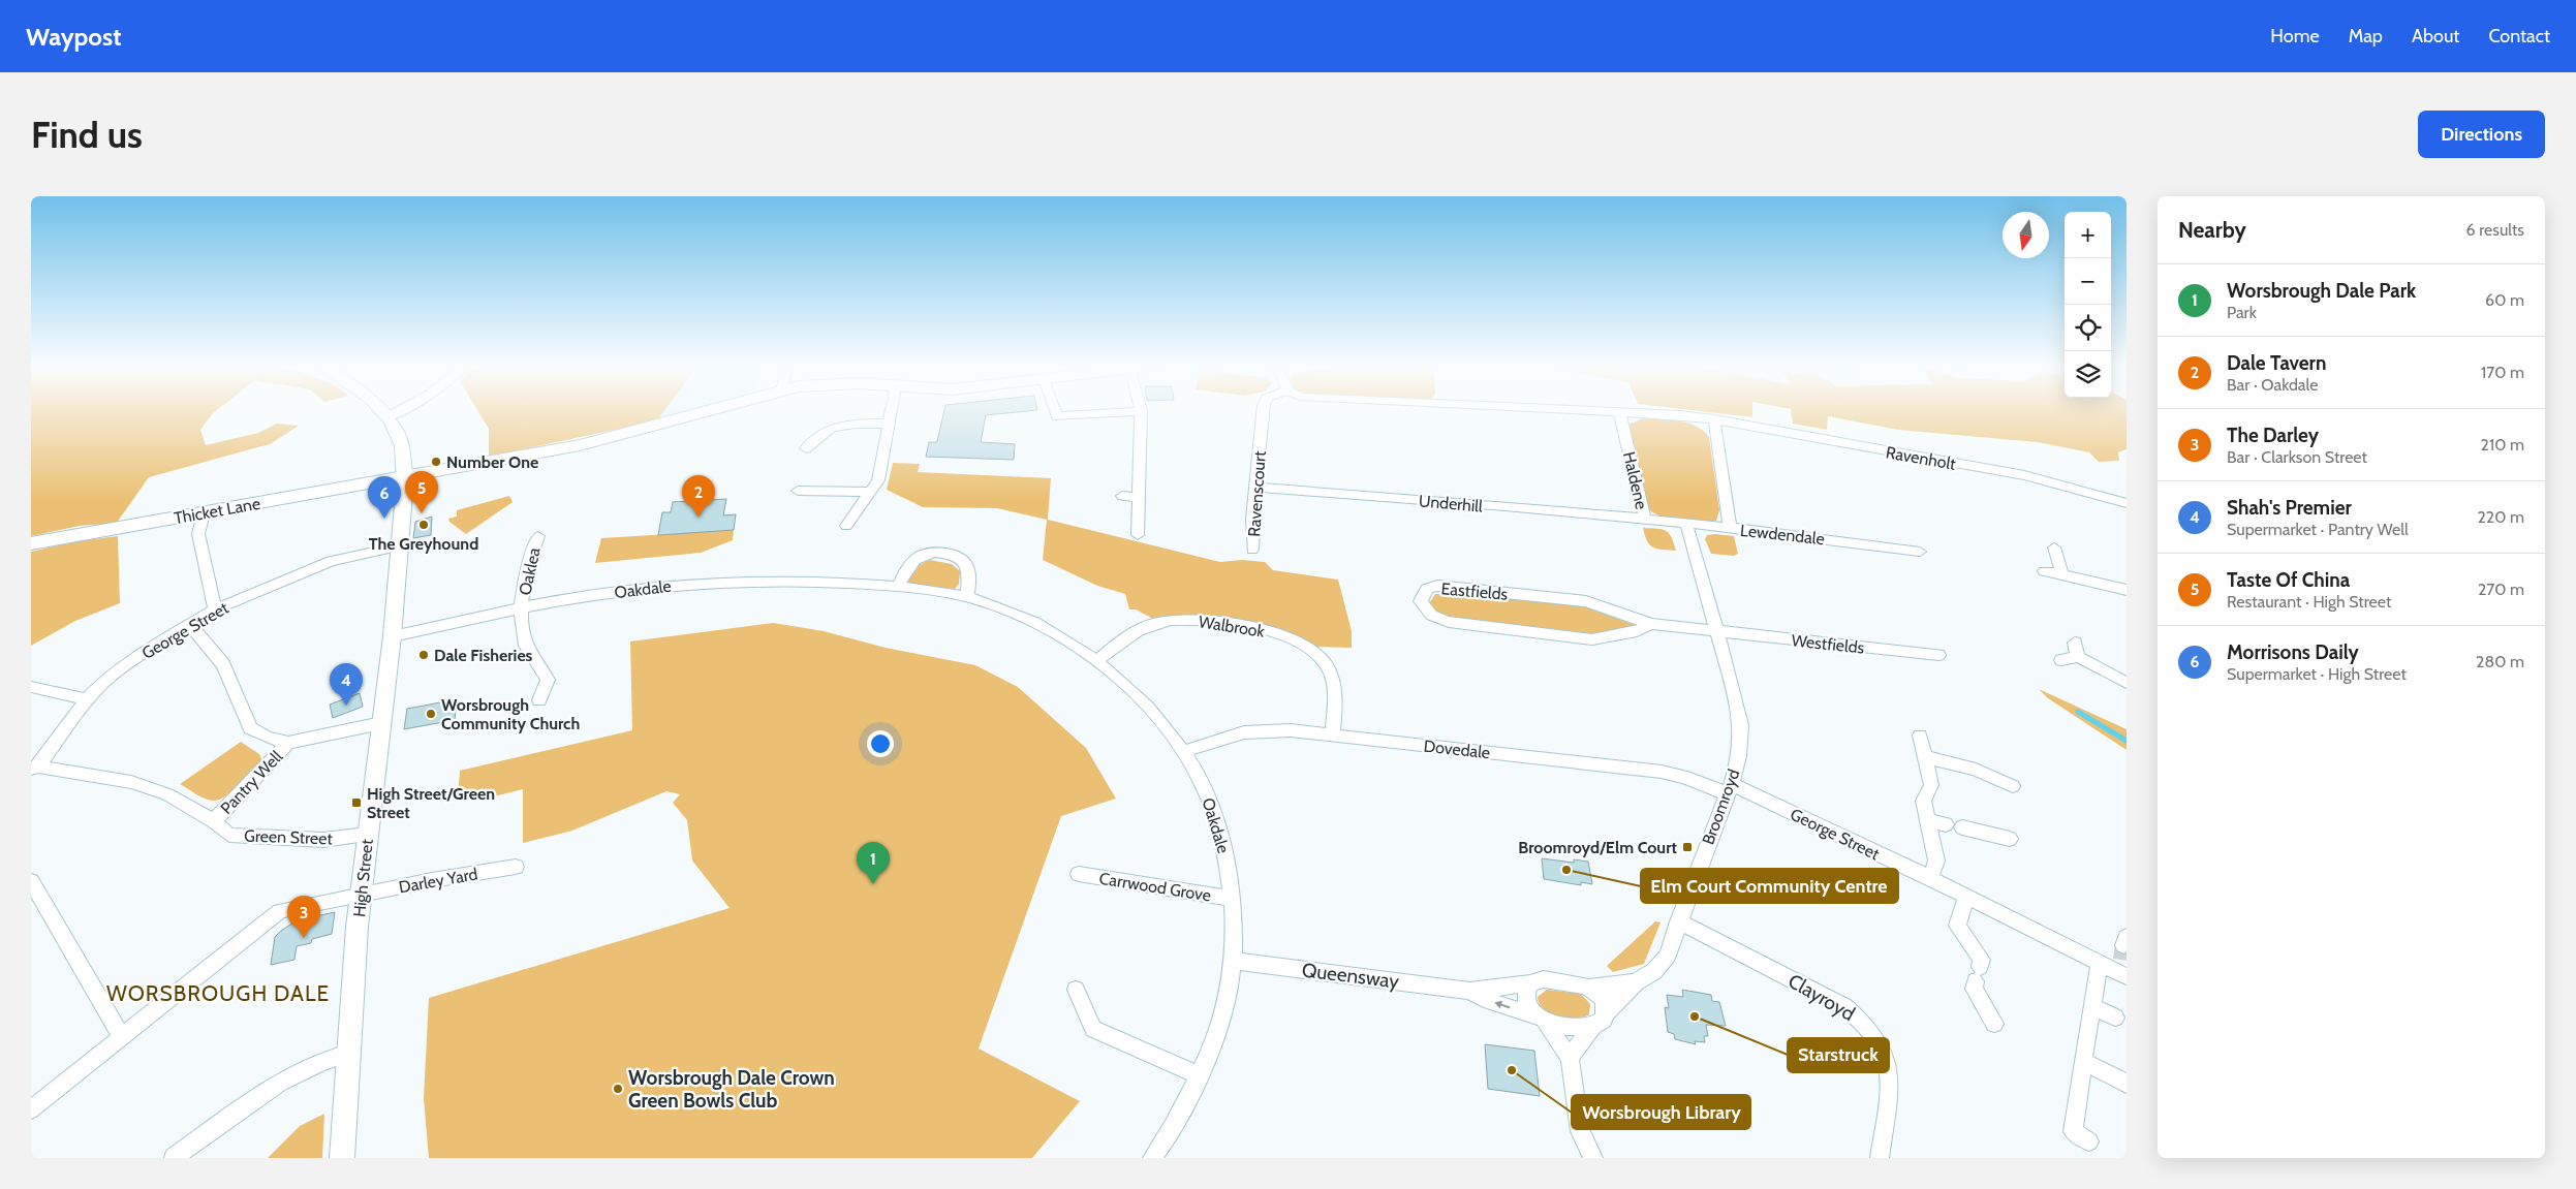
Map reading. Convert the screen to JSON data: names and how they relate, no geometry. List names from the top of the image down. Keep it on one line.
{"streets":{"main road":["Thicket Lane"],"street":["Ravenholt","Haldene","Ravenscourt","Underhill","Lewdendale","Oaklea","Oakdale","Eastfields","Walbrook","George Street","Westfields","Dovedale","Pantry Well","Broomroyd","Green Street","High Street","Darley Yard","Carrwood Grove","Queensway","Clayroyd"]},"crossings":[["Ravenholt","Haldene"],["Haldene","Underhill"],["Haldene","Lewdendale"],["Ravenscourt","Underhill"],["Underhill","Lewdendale"],["Thicket Lane","High Street"],["Lewdendale","Broomroyd"],["Oaklea","Oakdale"],["Oakdale","Walbrook"],["Oakdale","Dovedale"],["Oakdale","High Street"],["Oakdale","Carrwood Grove"],["Oakdale","Queensway"],["Eastfields","Westfields"],["Eastfields","Broomroyd"],["Walbrook","Dovedale"],["George Street","Dovedale"],["George Street","Pantry Well"],["George Street","Broomroyd"],["George Street","Green Street"],["George Street","High Street"],["Westfields","Broomroyd"],["Dovedale","Broomroyd"],["Pantry Well","Green Street"],["Pantry Well","High Street"],["Broomroyd","Queensway"],["Broomroyd","Clayroyd"],["Green Street","High Street"],["High Street","Darley Yard"]],"districts":["WORSBROUGH DALE"],"places":{"other":["Number One","The Greyhound","Dale Fisheries","Worsbrough Community Church","Elm Court Community Centre","Starstruck","Worsbrough Library","Worsbrough Dale Crown Green Bowls Club"],"transit":["High Street/Green Street","Broomroyd/Elm Court"]},"north":"bottom","page":{"header":"Waypost","nav":["Home","Map","About","Contact"],"buttons":"Directions","title":"Find us","heading":["Nearby","6 results"],"map_buttons":["+","−"],"list":[{"mark":"1","name":"Worsbrough Dale Park","note":"Park","value":"60 m"},{"mark":"2","name":"Dale Tavern","note":"Bar · Oakdale","value":"170 m"},{"mark":"3","name":"The Darley","note":"Bar · Clarkson Street","value":"210 m"},{"mark":"4","name":"Shah's Premier","note":"Supermarket · Pantry Well","value":"220 m"},{"mark":"5","name":"Taste Of China","note":"Restaurant · High Street","value":"270 m"},{"mark":"6","name":"Morrisons Daily","note":"Supermarket · High Street","value":"280 m"}],"pins":["5","2","6","4","1","3"]}}
